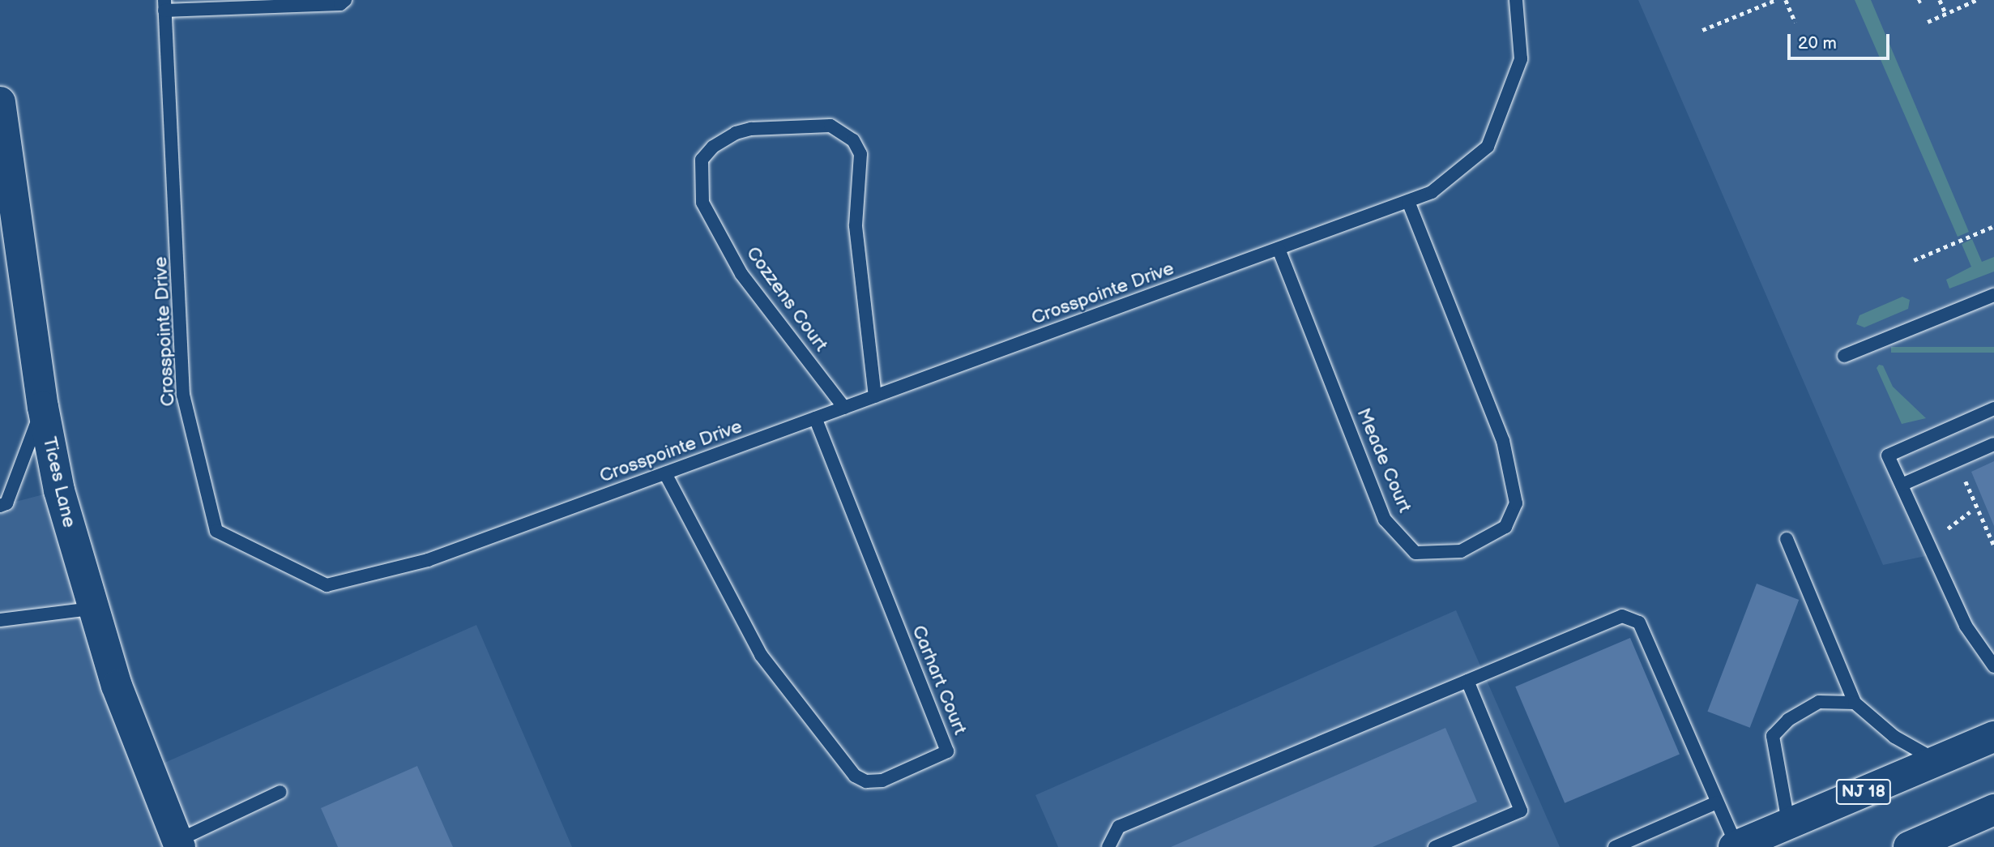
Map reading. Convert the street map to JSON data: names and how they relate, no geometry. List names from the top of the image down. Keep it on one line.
{"streets":{"main road":["Tices Lane","NJ 18"],"lane":["Crosspointe Drive","Cozzens Court","Meade Court","Carhart Court"]},"crossings":[["Crosspointe Drive","Cozzens Court"],["Crosspointe Drive","Meade Court"],["Crosspointe Drive","Carhart Court"]],"scale_bar":"20 m"}
